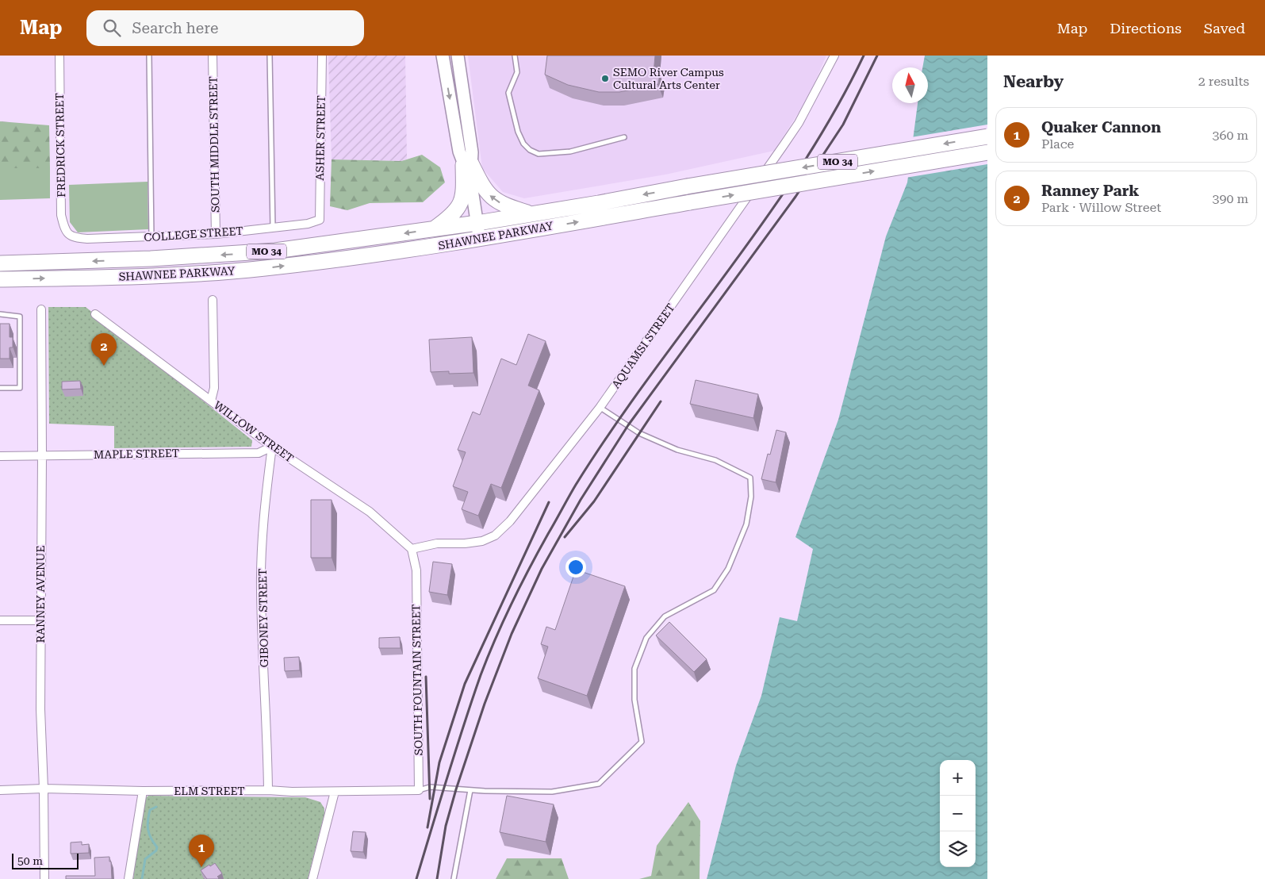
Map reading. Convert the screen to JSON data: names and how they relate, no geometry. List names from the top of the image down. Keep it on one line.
{"streets":{"highway":["MO 34","SHAWNEE PARKWAY"],"street":["ASHER STREET","SOUTH MIDDLE STREET","FREDRICK STREET","COLLEGE STREET","AQUAMSI STREET","WILLOW STREET","MAPLE STREET","RANNEY AVENUE","GIBONEY STREET","SOUTH FOUNTAIN STREET","ELM STREET"]},"crossings":[["ASHER STREET","COLLEGE STREET"],["SOUTH MIDDLE STREET","COLLEGE STREET"],["FREDRICK STREET","COLLEGE STREET"],["AQUAMSI STREET","WILLOW STREET"],["AQUAMSI STREET","SOUTH FOUNTAIN STREET"],["WILLOW STREET","MAPLE STREET"],["WILLOW STREET","GIBONEY STREET"],["WILLOW STREET","SOUTH FOUNTAIN STREET"],["MAPLE STREET","RANNEY AVENUE"],["MAPLE STREET","GIBONEY STREET"],["RANNEY AVENUE","ELM STREET"],["GIBONEY STREET","ELM STREET"],["SOUTH FOUNTAIN STREET","ELM STREET"]],"places":["SEMO River Campus Cultural Arts Center"],"scale_bar":"50 m","north":"top","page":{"header":"Map","search":"Search here","nav":["Map","Directions","Saved"],"heading":["Nearby","2 results"],"list":[{"mark":"1","name":"Quaker Cannon","note":"Place","value":"360 m"},{"mark":"2","name":"Ranney Park","note":"Park · Willow Street","value":"390 m"}],"pins":["2","1"],"map_buttons":["+","−"],"scale":"50 m"}}
